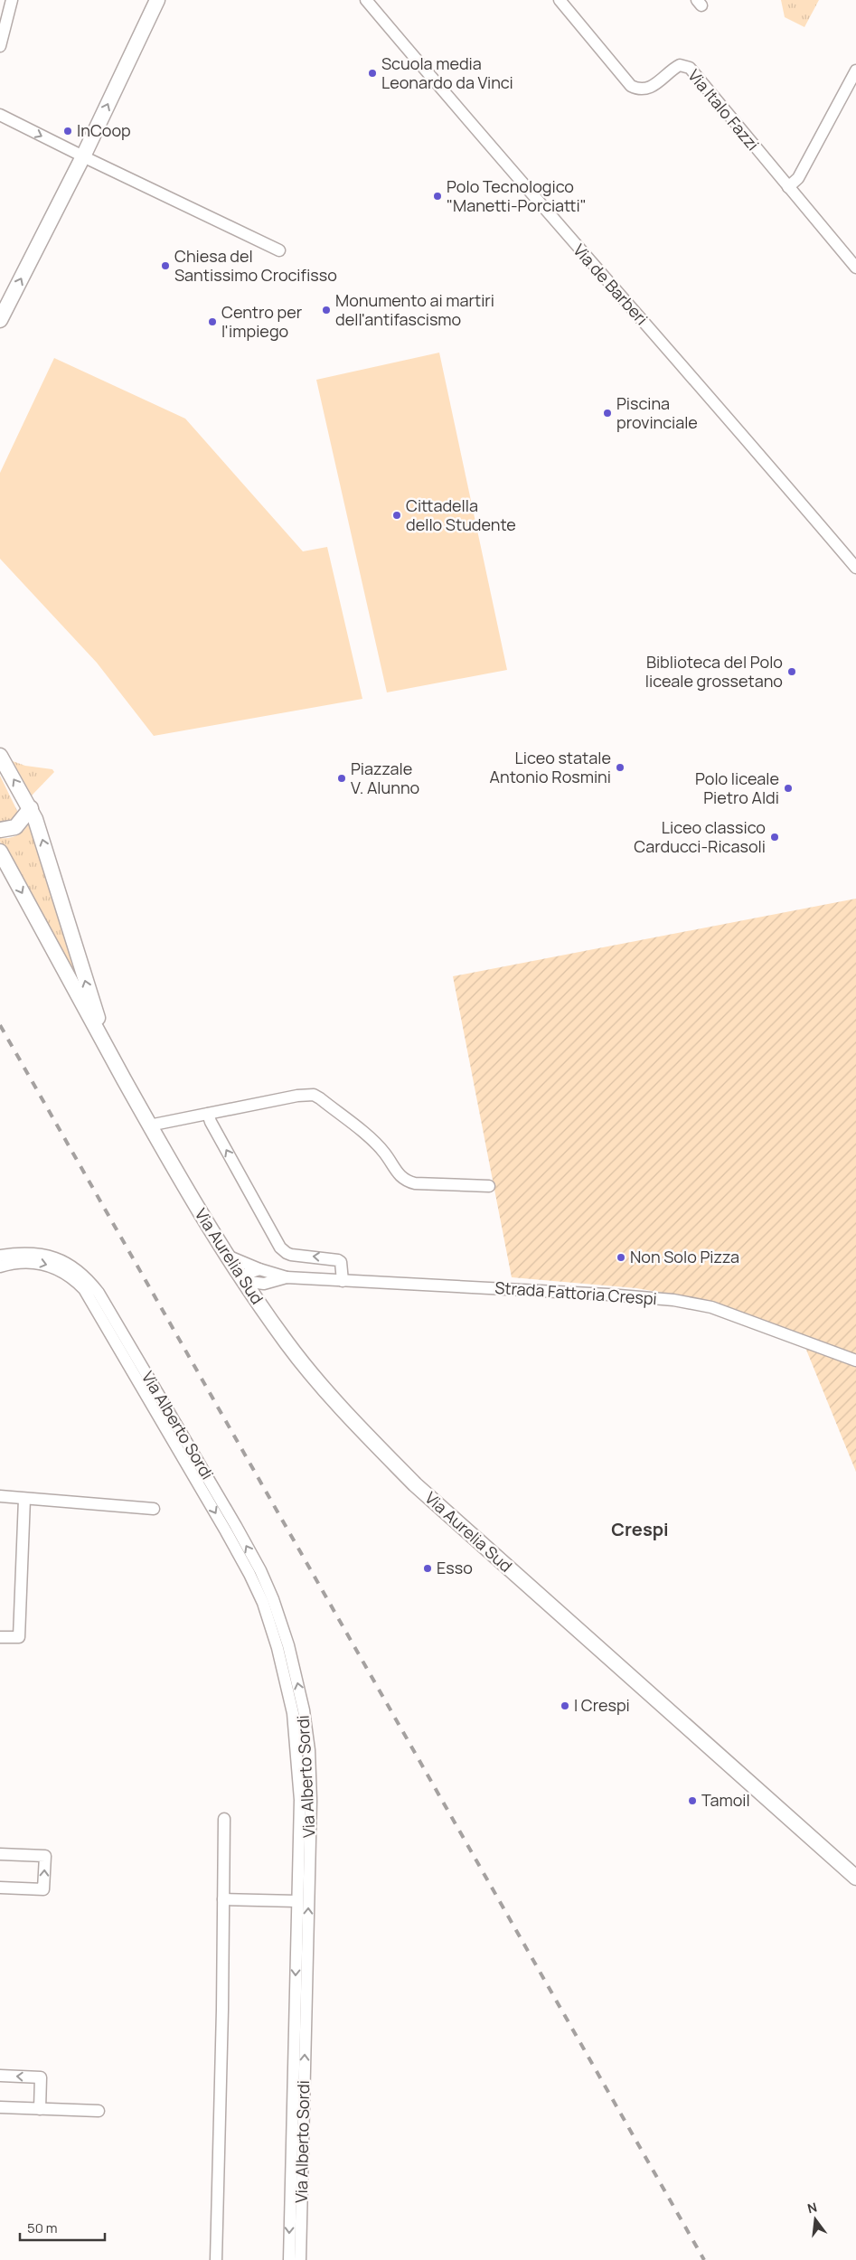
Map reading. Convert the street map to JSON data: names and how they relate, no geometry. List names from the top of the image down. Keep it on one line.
{"streets":{"main road":["Via Aurelia Sud"],"street":["Via Italo Fazzi","Via de Barberi","Strada Fattoria Crespi","Via Alberto Sordi"]},"crossings":[["Via Aurelia Sud","Strada Fattoria Crespi"]],"districts":["Crespi"],"places":["Scuola media Leonardo da Vinci","InCoop","Polo Tecnologico \"Manetti-Porciatti\"","Chiesa del Santissimo Crocifisso","Monumento ai martiri dell'antifascismo","Centro per l'impiego","Piscina provinciale","Cittadella dello Studente","Biblioteca del Polo liceale grossetano","Liceo statale Antonio Rosmini","Piazzale V. Alunno","Polo liceale Pietro Aldi","Liceo classico Carducci-Ricasoli","Non Solo Pizza","Esso","I Crespi","Tamoil"],"scale_bar":"50 m","north":"top"}
